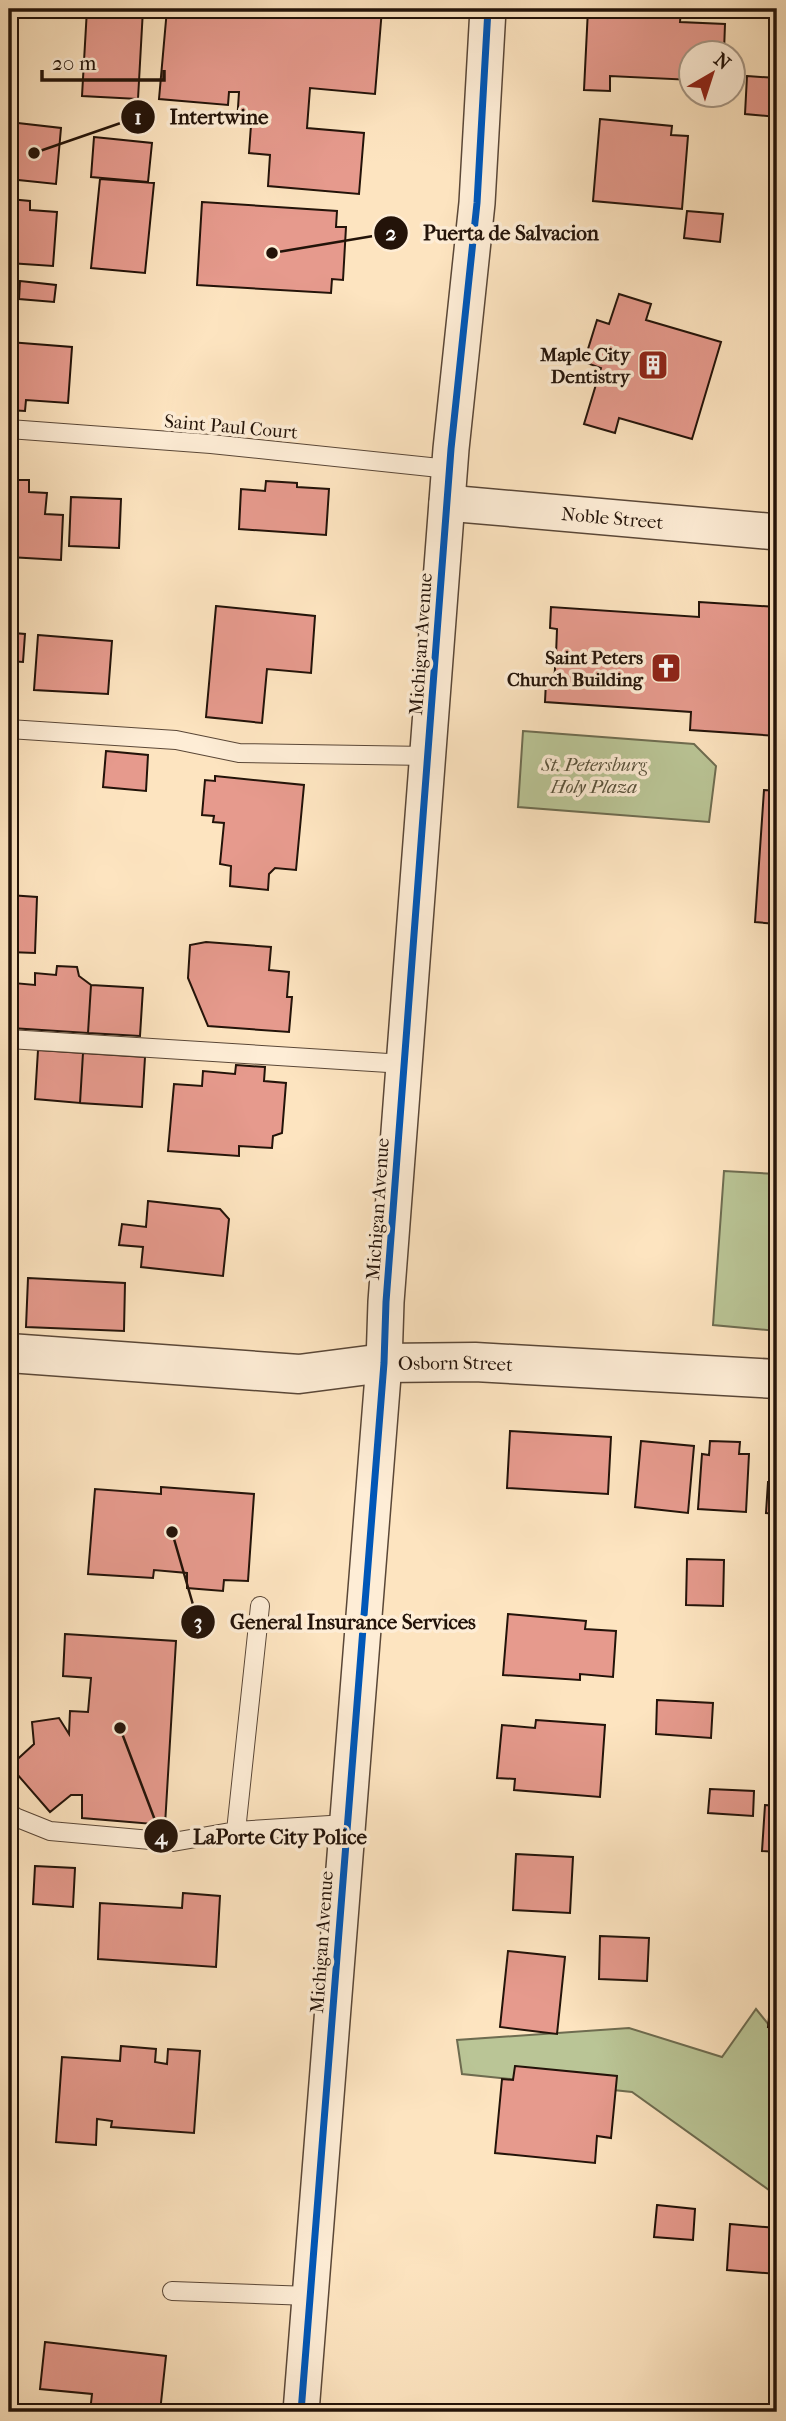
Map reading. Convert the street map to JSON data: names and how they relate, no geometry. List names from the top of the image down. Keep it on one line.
{"streets":{"street":["Noble Street","Michigan Avenue","Osborn Street"],"lane":["Saint Paul Court"]},"crossings":[["Saint Paul Court","Noble Street"],["Saint Paul Court","Michigan Avenue"],["Noble Street","Michigan Avenue"],["Michigan Avenue","Osborn Street"]],"parks":["St. Petersburg Holy Plaza"],"places":{"other":["Intertwine","Puerta de Salvacion","General Insurance Services","LaPorte City Police"],"building":["Maple City Dentistry"],"church":["Saint Peters Church Building"]},"scale_bar":"20 m","north":"top right"}
